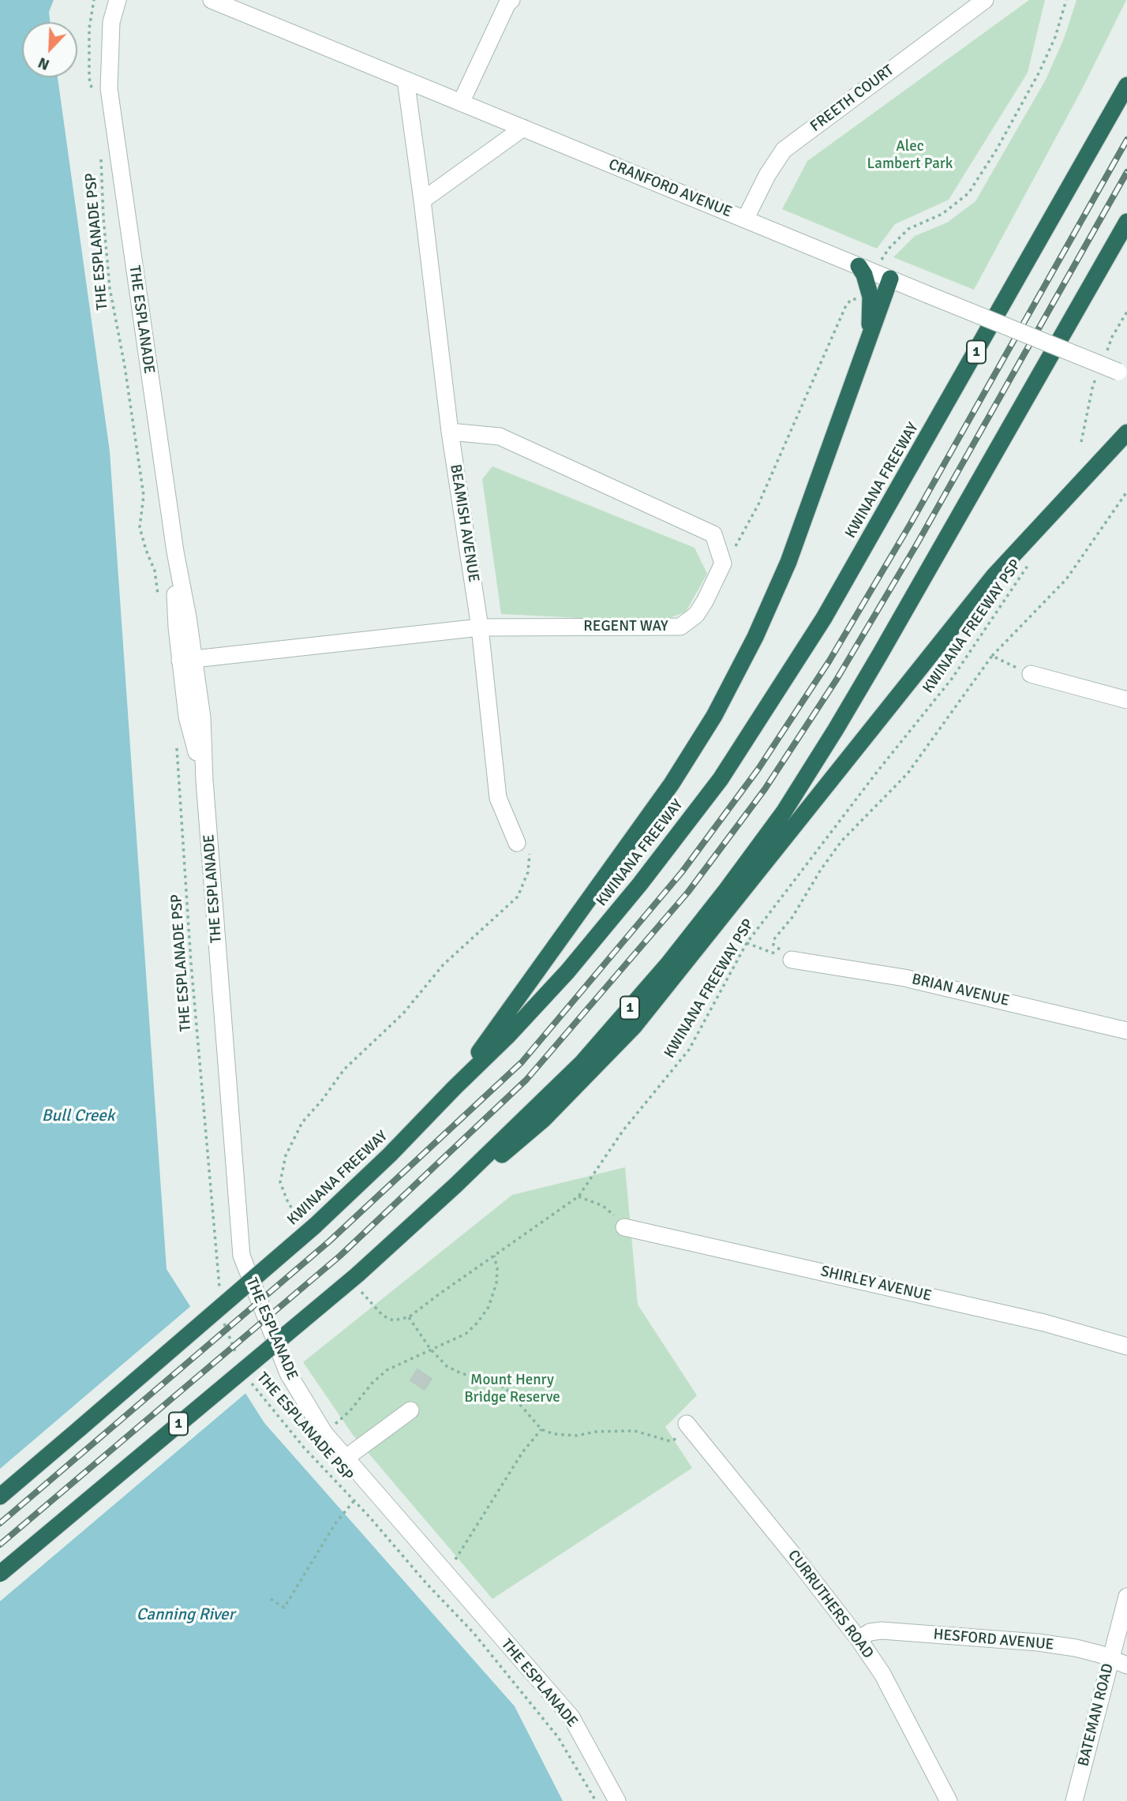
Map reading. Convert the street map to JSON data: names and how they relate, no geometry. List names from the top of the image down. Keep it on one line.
{"streets":{"highway":["1","KWINANA FREEWAY"],"street":["FREETH COURT","CRANFORD AVENUE","THE ESPLANADE","BEAMISH AVENUE","REGENT WAY","BRIAN AVENUE","SHIRLEY AVENUE","CURRUTHERS ROAD","HESFORD AVENUE","BATEMAN ROAD"],"path":["THE ESPLANADE PSP","KWINANA FREEWAY PSP"]},"crossings":[["FREETH COURT","CRANFORD AVENUE"],["CRANFORD AVENUE","BEAMISH AVENUE"],["THE ESPLANADE","REGENT WAY"],["BEAMISH AVENUE","REGENT WAY"],["CURRUTHERS ROAD","HESFORD AVENUE"],["HESFORD AVENUE","BATEMAN ROAD"]],"water":["Bull Creek","Canning River"],"parks":["Alec Lambert Park","Mount Henry Bridge Reserve"],"north":"bottom left"}
